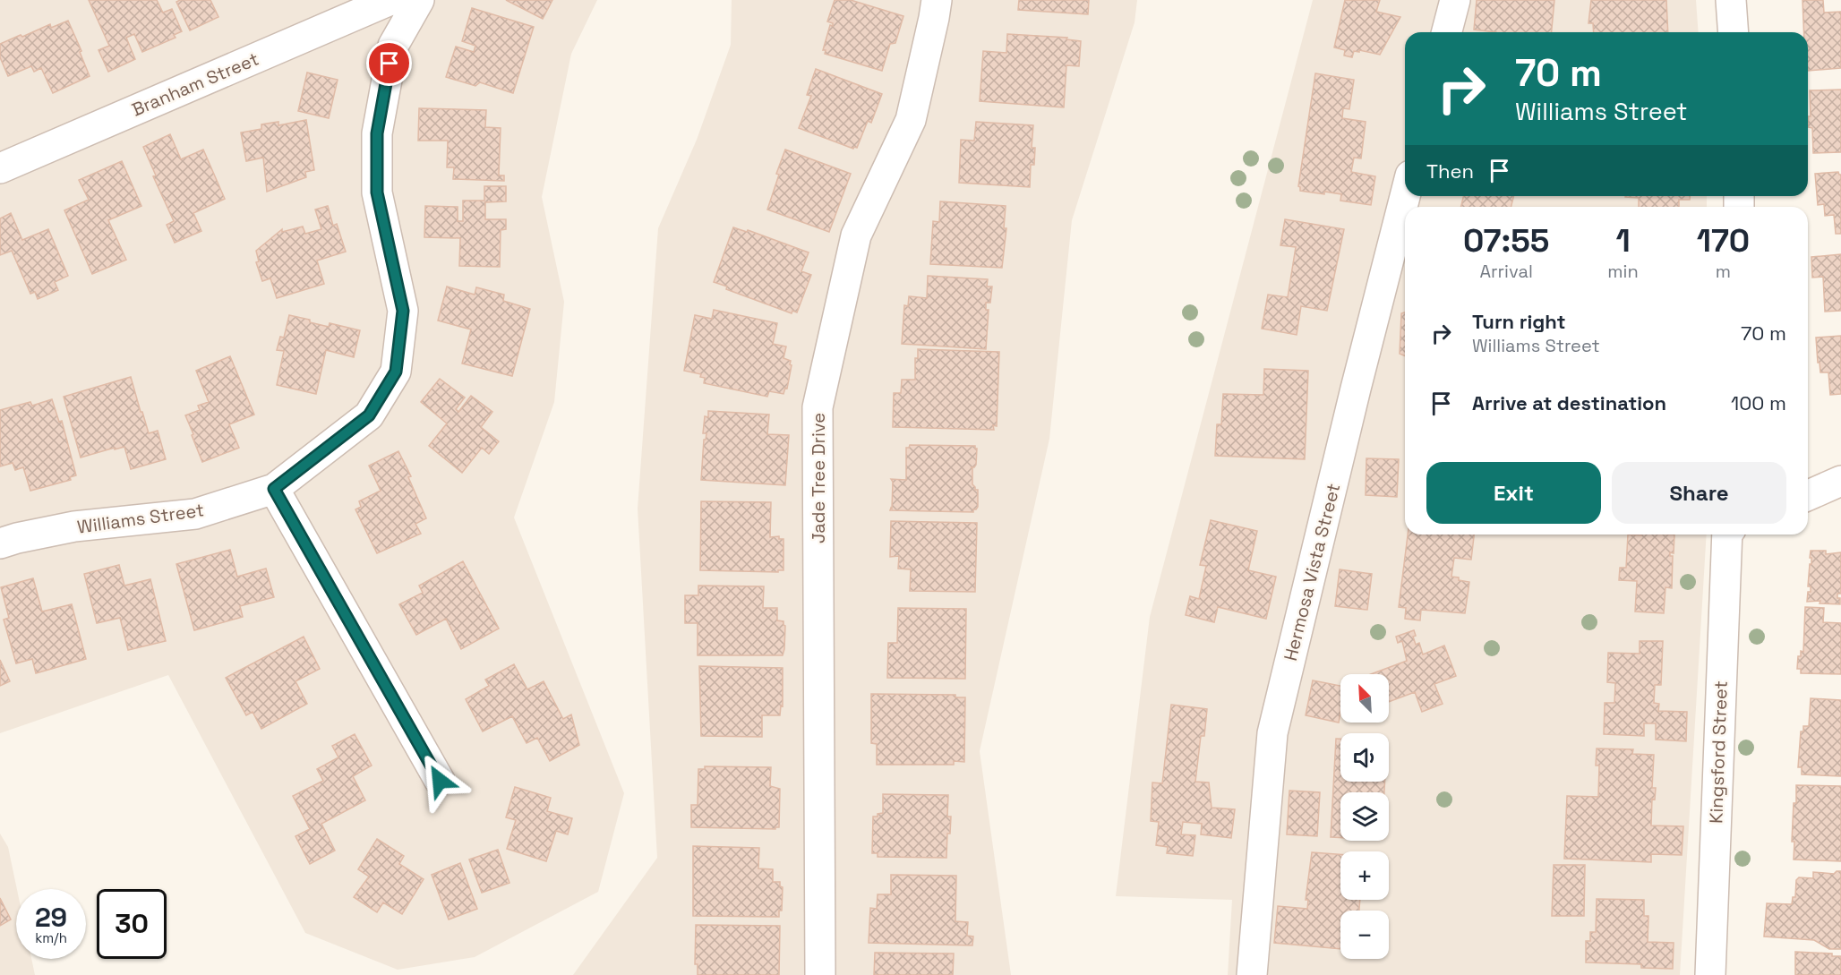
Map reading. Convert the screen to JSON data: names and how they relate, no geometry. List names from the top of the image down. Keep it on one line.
{"streets":{"street":["Branham Street","Jade Tree Drive","Williams Street","Hermosa Vista Street","Kingsford Street"]},"north":"top left","page":{"turn":["70 m","Williams Street"],"then":"Then","eta":["07:55","Arrival","1","min","170","m"],"list":[{"name":"Turn right","note":"Williams Street","value":"70 m"},{"name":"Arrive at destination","value":"100 m"}],"buttons":["Exit","Share"],"map_buttons":["+","−"],"speed":"29 km/h","limit":"30"}}
